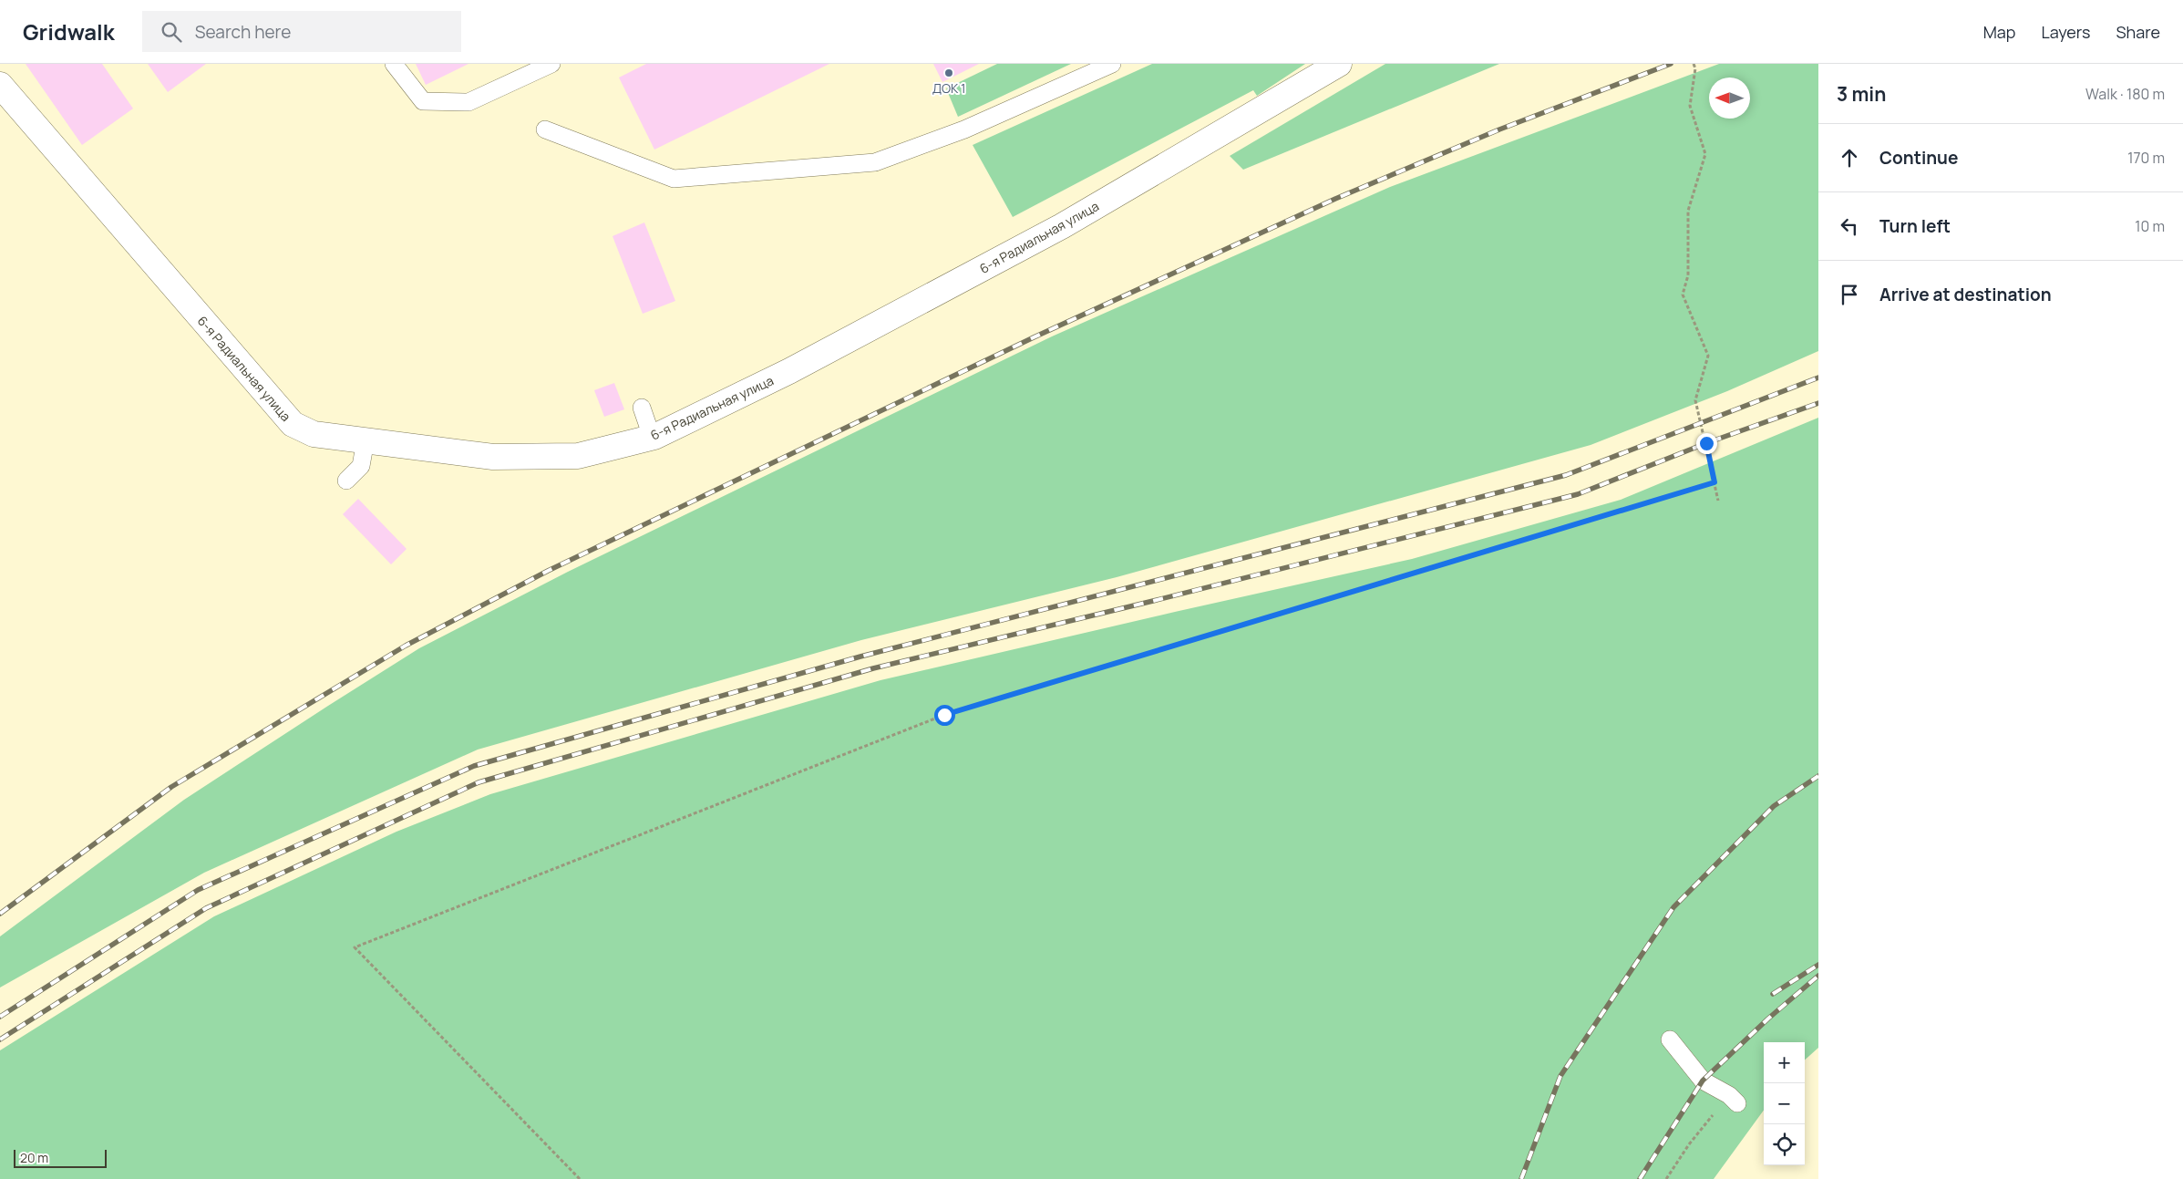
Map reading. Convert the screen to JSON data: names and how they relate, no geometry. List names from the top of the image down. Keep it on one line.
{"streets":{"street":["6-я Радиальная улица"]},"places":["ДОК 1"],"scale_bar":"20 m","north":"left","page":{"header":"Gridwalk","search":"Search here","nav":["Map","Layers","Share"],"heading":["3 min","Walk · 180 m"],"list":[["Continue","170 m"],["Turn left","10 m"],"Arrive at destination"],"map_buttons":["+","−"],"scale":"20 m"}}
